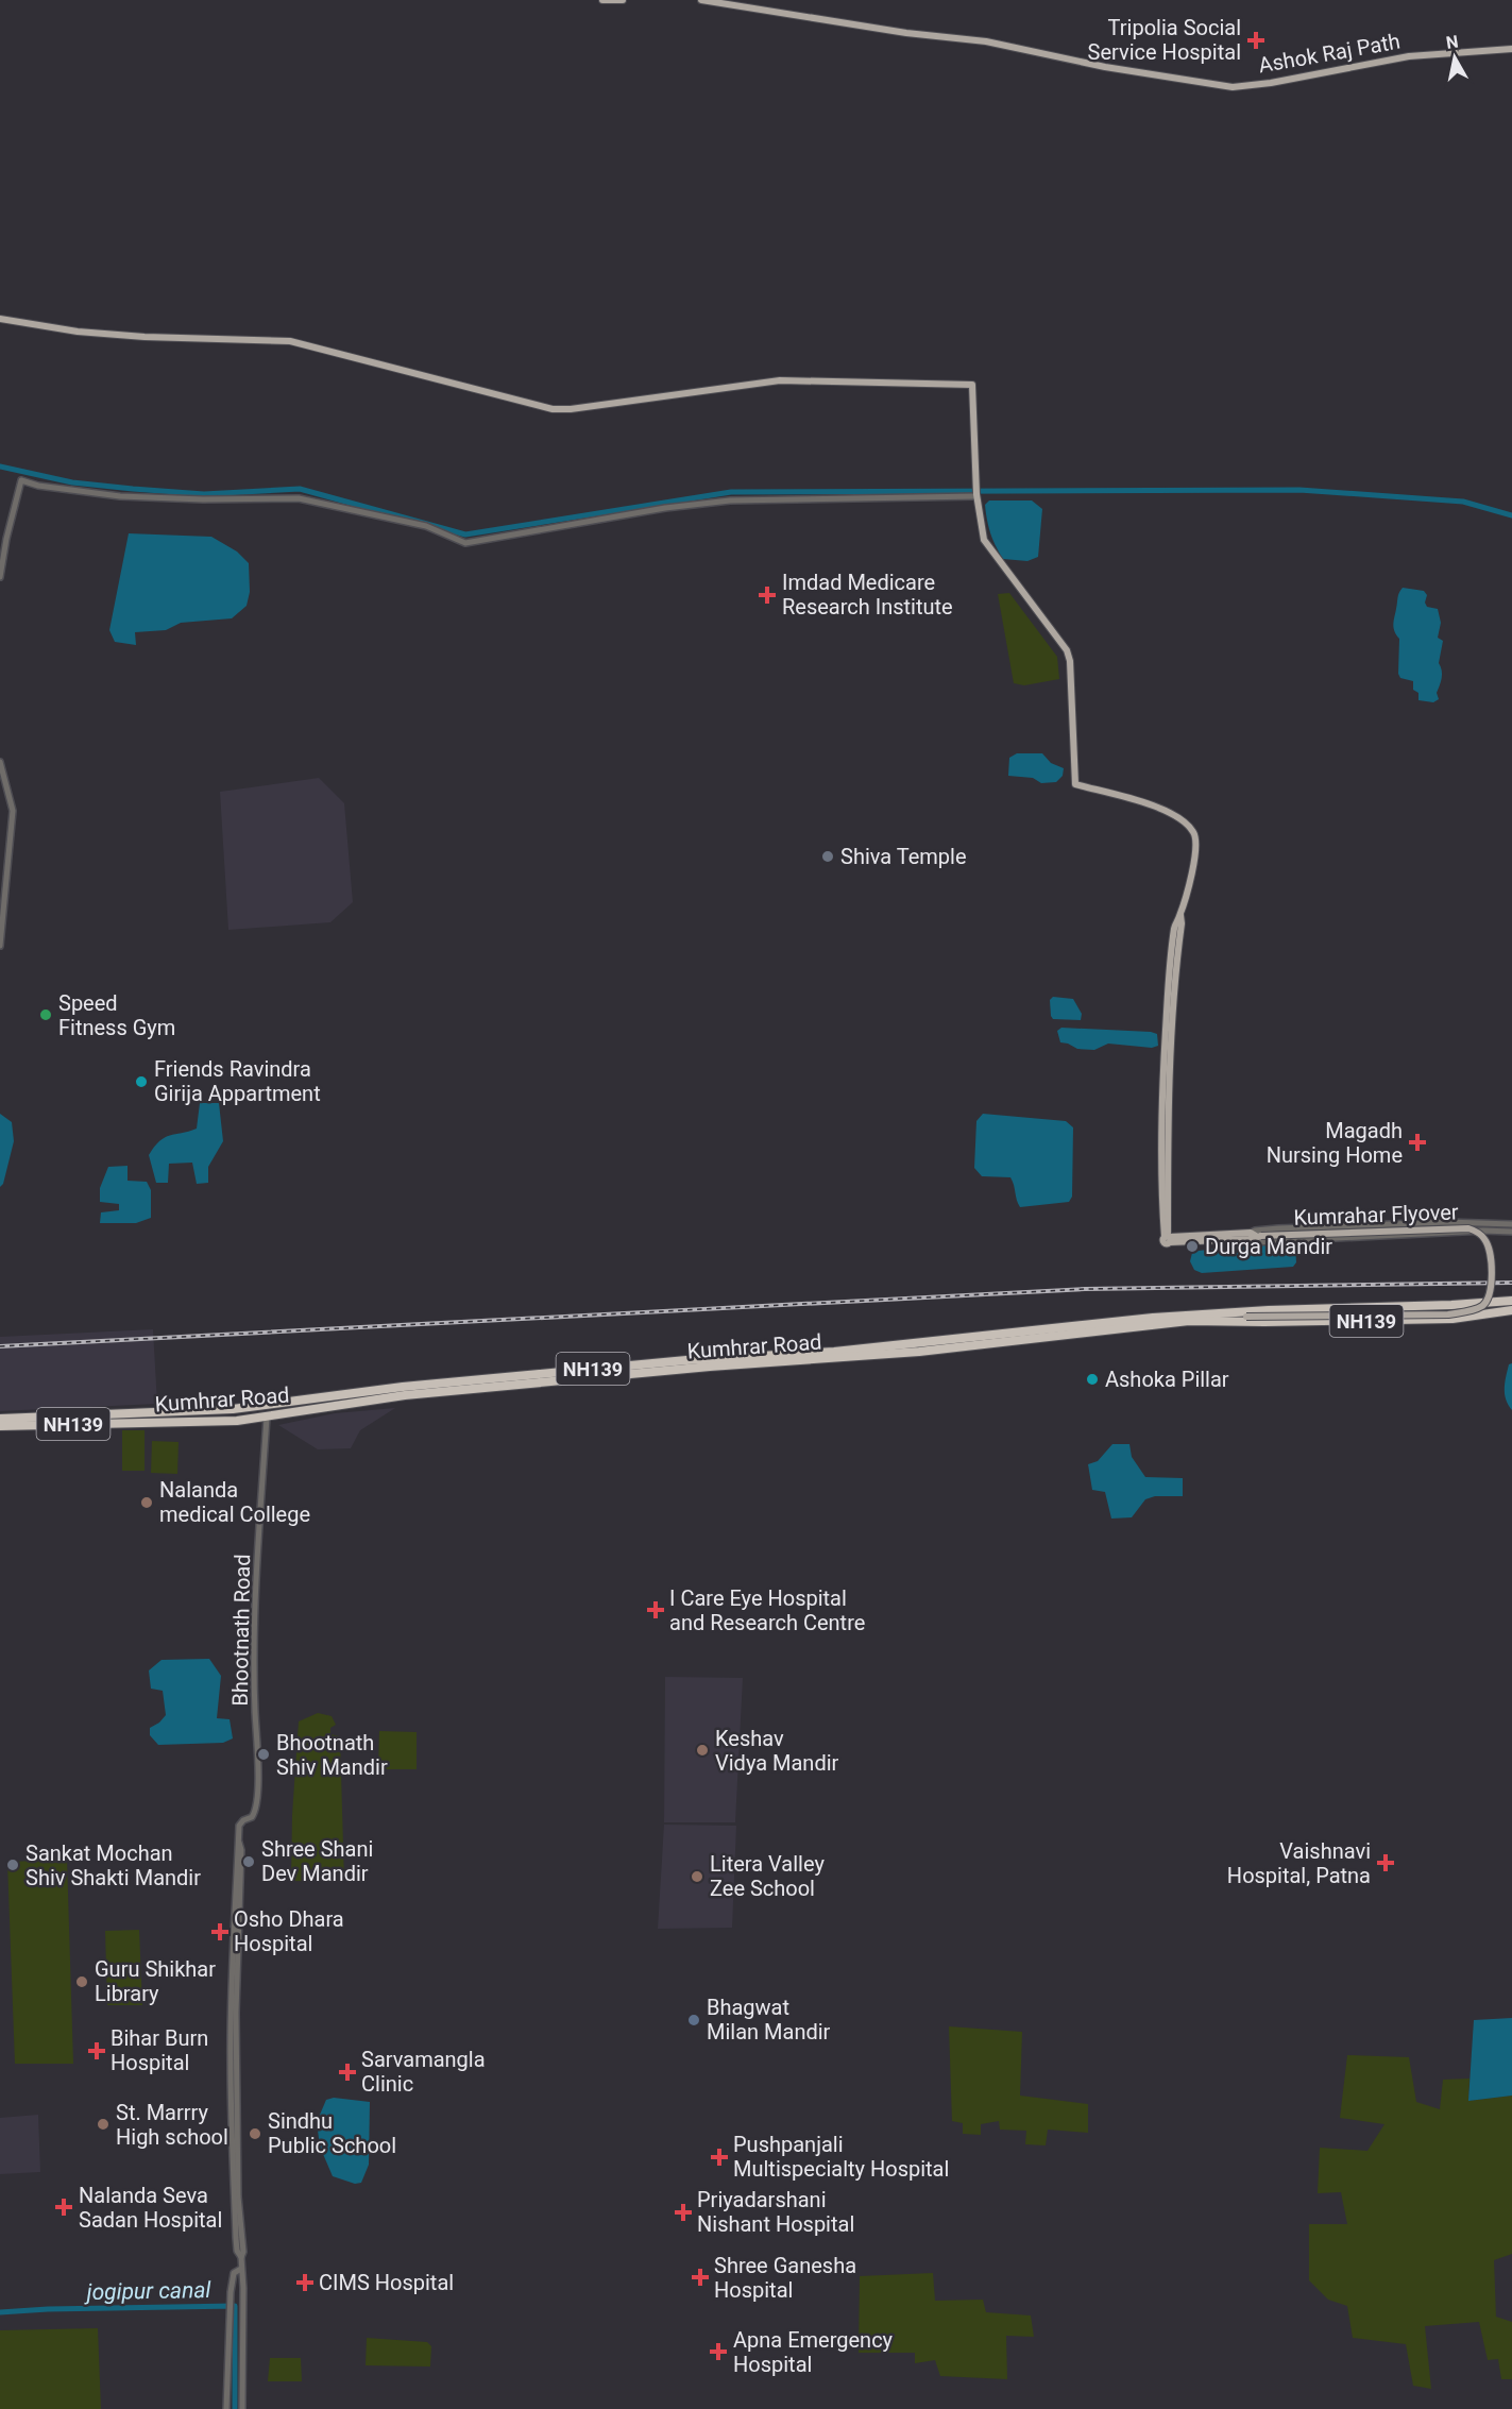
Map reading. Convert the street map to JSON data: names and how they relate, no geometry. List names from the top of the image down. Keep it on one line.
{"streets":{"highway":["NH139","Kumhrar Road"],"main road":["Ashok Raj Path","Kumrahar Flyover"],"street":["Bhootnath Road"]},"crossings":[["Kumrahar Flyover","NH139"],["Kumrahar Flyover","Kumhrar Road"],["NH139","Kumhrar Road"],["Kumhrar Road","Bhootnath Road"]],"water":["jogipur canal"],"places":{"health":["Tripolia Social Service Hospital","Imdad Medicare Research Institute","Magadh Nursing Home","I Care Eye Hospital and Research Centre","Vaishnavi Hospital, Patna","Osho Dhara Hospital","Bihar Burn Hospital","Sarvamangla Clinic","Pushpanjali Multispecialty Hospital","Nalanda Seva Sadan Hospital","Priyadarshani Nishant Hospital","Shree Ganesha Hospital","CIMS Hospital","Apna Emergency Hospital"],"other":["Shiva Temple","Speed Fitness Gym","Friends Ravindra Girija Appartment","Durga Mandir","Ashoka Pillar","Nalanda medical College","Keshav Vidya Mandir","Bhootnath Shiv Mandir","Shree Shani Dev Mandir","Sankat Mochan Shiv Shakti Mandir","Litera Valley Zee School","Guru Shikhar Library","Bhagwat Milan Mandir","St. Marrry High school","Sindhu Public School"]},"north":"top"}
